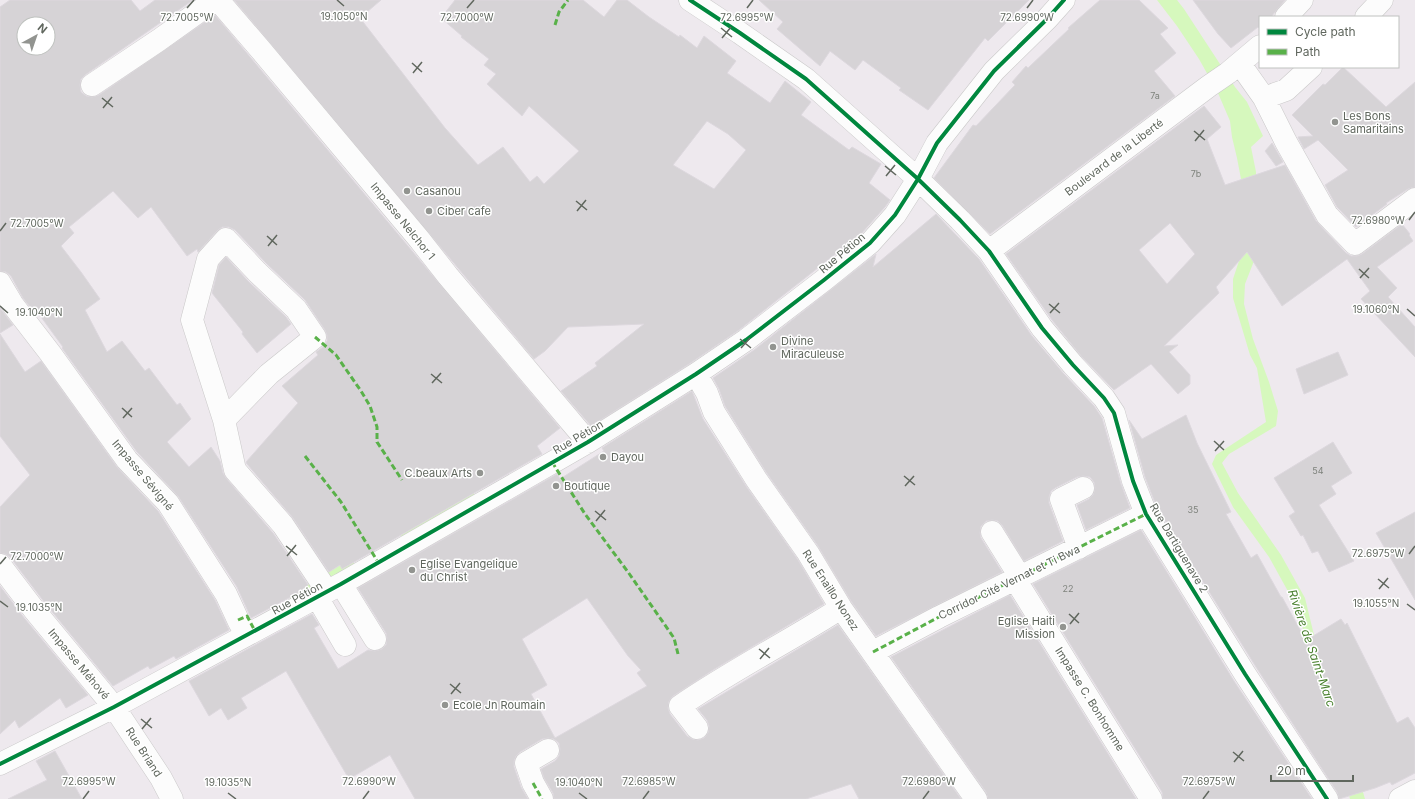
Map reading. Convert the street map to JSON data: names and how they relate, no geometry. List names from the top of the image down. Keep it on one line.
{"streets":{"street":["Boulevard de la Liberté","Impasse Nelchor 1","Rue Pétion","Impasse Sévigné","Rue Dartiguenave 2","Corridor Cité Vernat et Ti Bwa","Rue Enaillo Nonez","Impasse Méhové","Impasse C. Bonhomme","Rue Briand"]},"crossings":[["Boulevard de la Liberté","Rue Dartiguenave 2"],["Impasse Nelchor 1","Rue Pétion"],["Rue Pétion","Impasse Sévigné"],["Rue Pétion","Rue Dartiguenave 2"],["Rue Pétion","Rue Enaillo Nonez"],["Rue Pétion","Impasse Méhové"],["Rue Pétion","Rue Briand"],["Rue Dartiguenave 2","Corridor Cité Vernat et Ti Bwa"],["Corridor Cité Vernat et Ti Bwa","Rue Enaillo Nonez"],["Corridor Cité Vernat et Ti Bwa","Impasse C. Bonhomme"],["Impasse Méhové","Rue Briand"]],"water":["Rivière de Saint-Marc"],"places":["Les Bons Samaritains","Casanou","Ciber cafe","Divine Miraculeuse","Dayou","C.beaux Arts","Boutique","Eglise Evangelique du Christ","Eglise Haiti Mission","Ecole Jn Roumain"],"house_numbers":["7a","7b","54","35","22"],"legend":["Cycle path","Path"],"scale_bar":"20 m","north":"top right","coordinates":["19.1050°N","72.7005°W","72.7000°W","72.6995°W","72.6990°W","72.6980°W","19.1060°N","19.1040°N","72.6975°W","19.1055°N","19.1035°N","72.6985°W"]}
